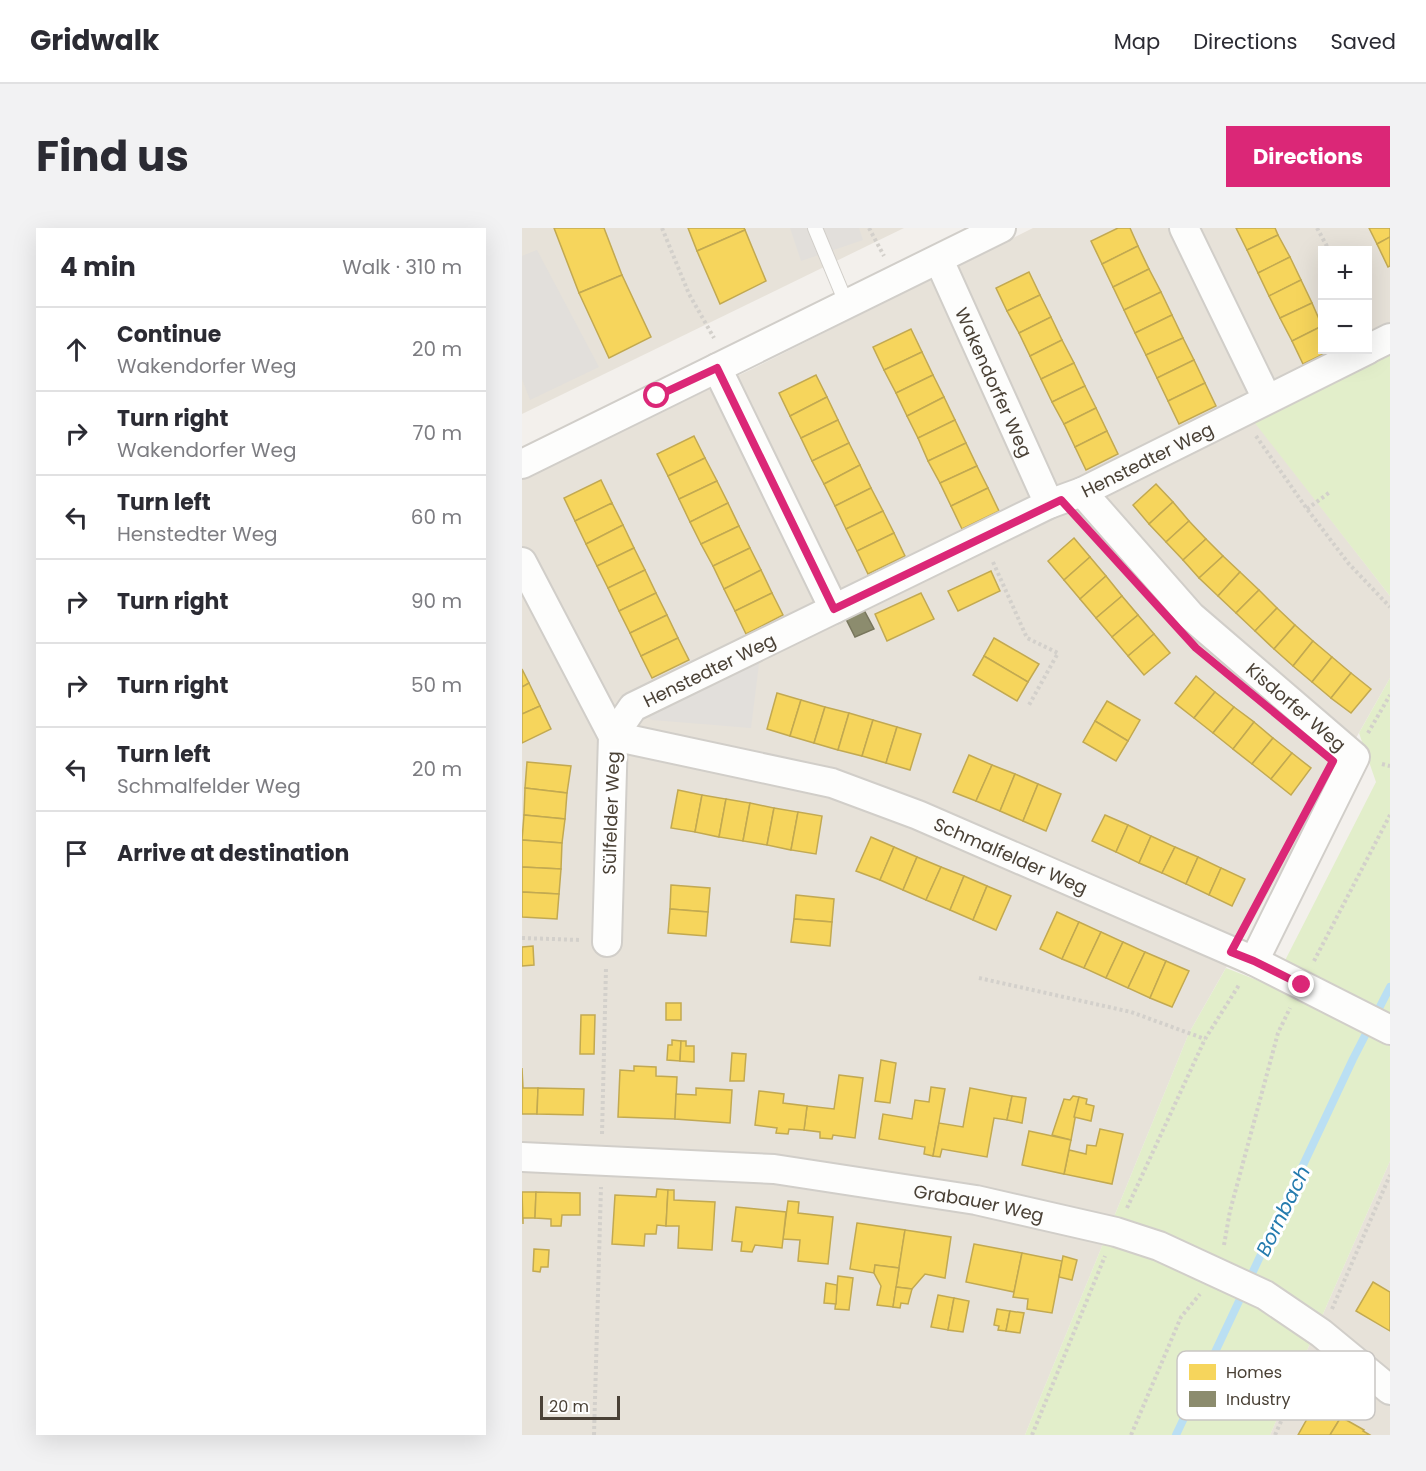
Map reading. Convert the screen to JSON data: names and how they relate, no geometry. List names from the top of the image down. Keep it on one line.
{"streets":{"street":["Wakendorfer Weg","Henstedter Weg","Kisdorfer Weg","Sülfelder Weg","Schmalfelder Weg","Grabauer Weg"]},"crossings":[["Wakendorfer Weg","Henstedter Weg"],["Henstedter Weg","Kisdorfer Weg"],["Henstedter Weg","Sülfelder Weg"],["Henstedter Weg","Schmalfelder Weg"],["Kisdorfer Weg","Schmalfelder Weg"],["Sülfelder Weg","Schmalfelder Weg"]],"water":["Bornbach"],"legend":["Homes","Industry"],"scale_bar":"20 m","page":{"header":"Gridwalk","nav":["Map","Directions","Saved"],"title":"Find us","buttons":"Directions","heading":["4 min","Walk · 310 m"],"map_buttons":["+","−"],"list":[["Continue","Wakendorfer Weg","20 m"],["Turn right","Wakendorfer Weg","70 m"],["Turn left","Henstedter Weg","60 m"],["Turn right","90 m"],["Turn right","50 m"],["Turn left","Schmalfelder Weg","20 m"],"Arrive at destination"],"scale":"20 m"}}
